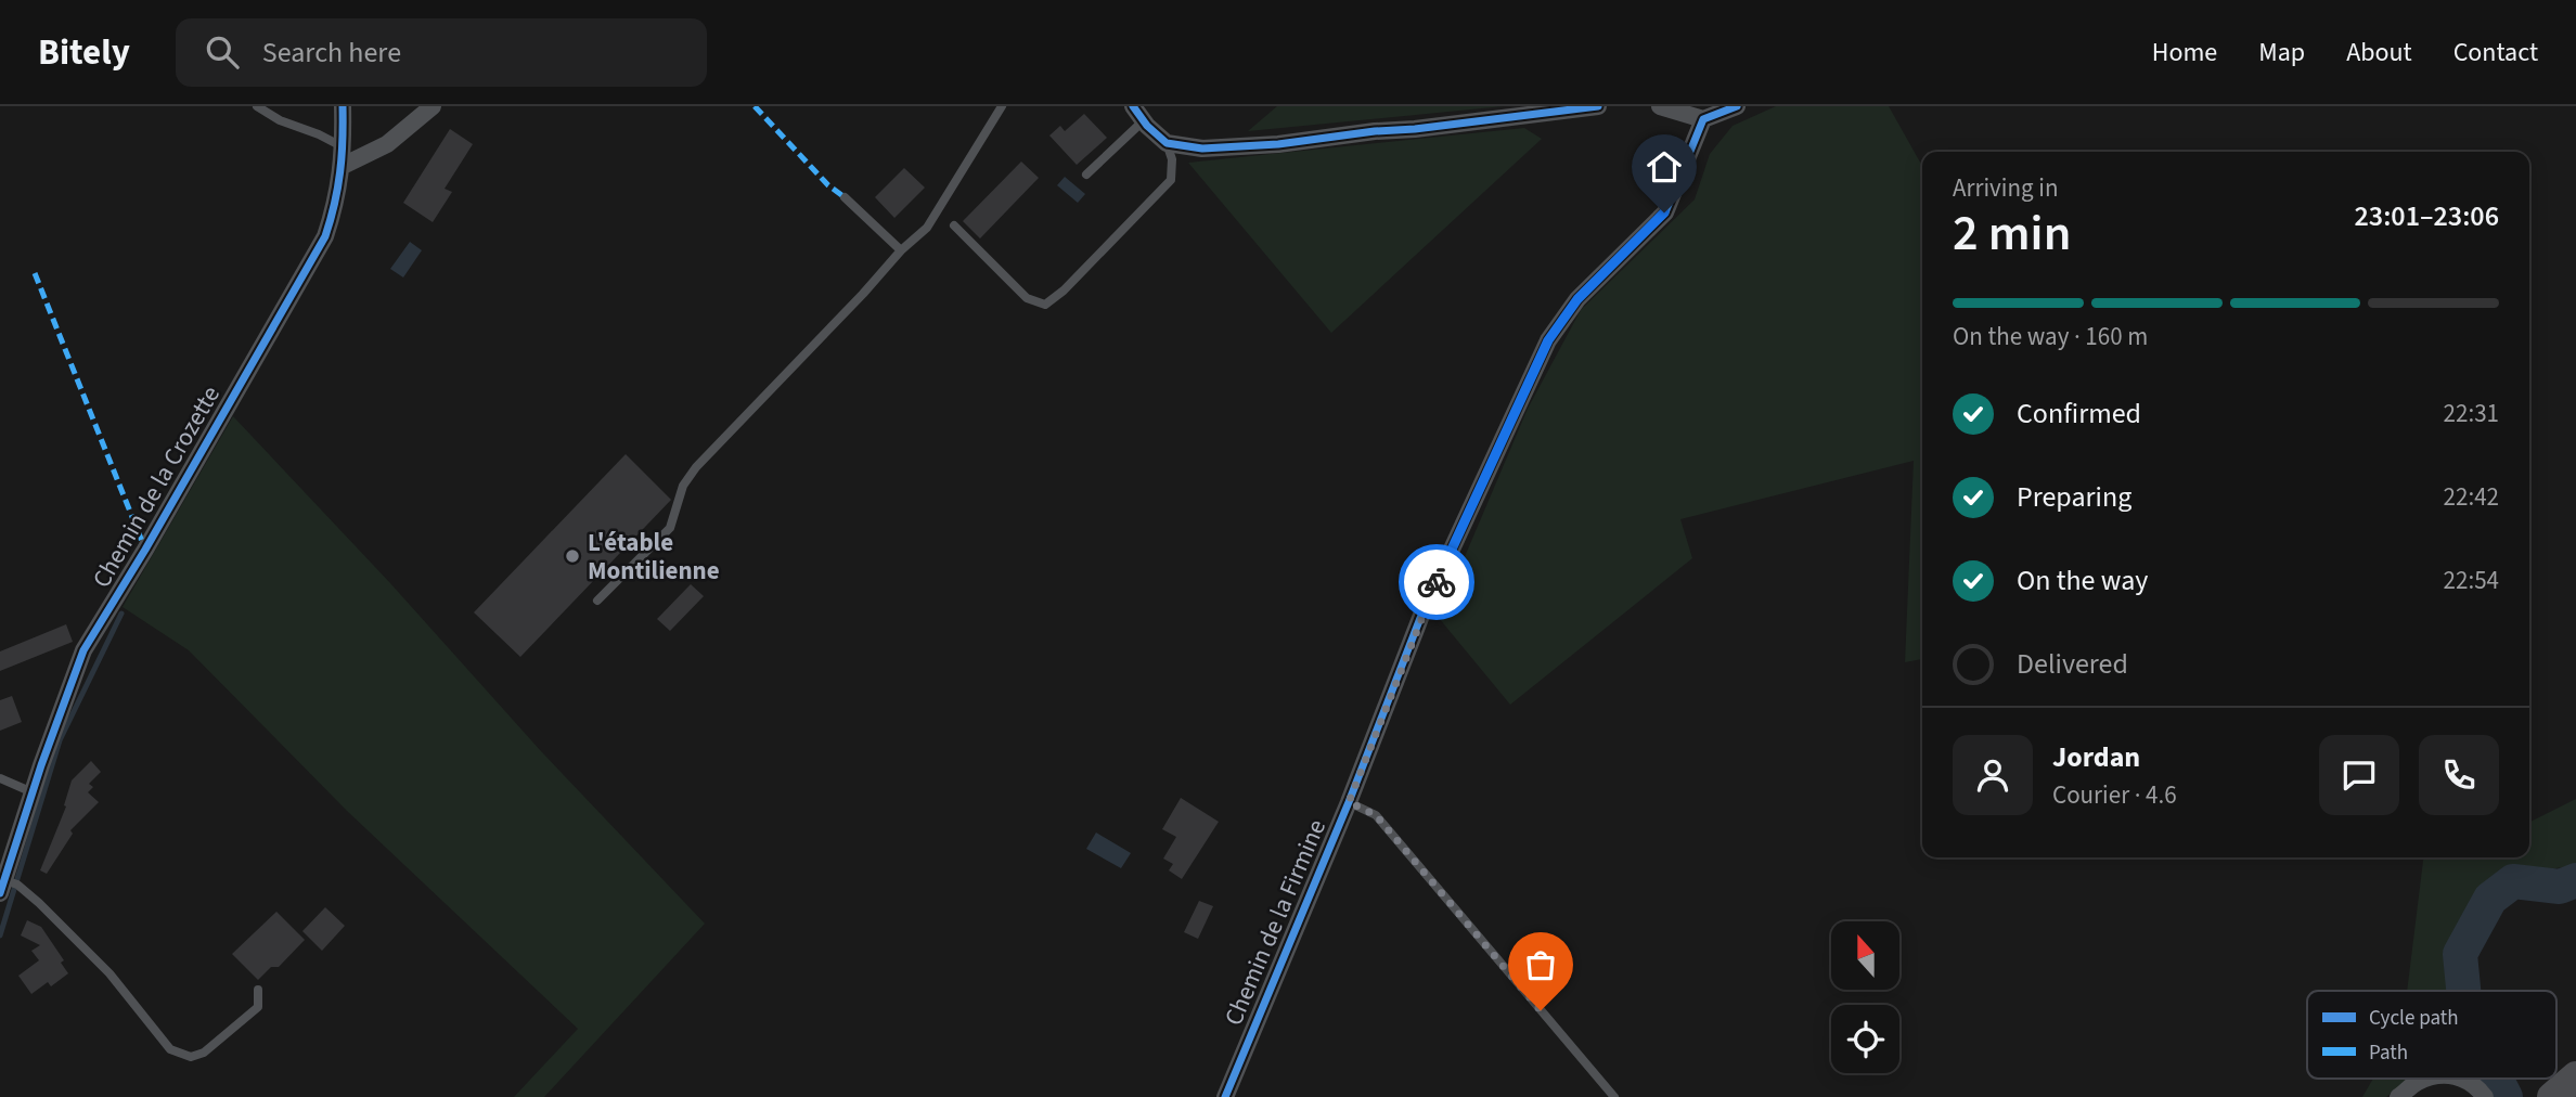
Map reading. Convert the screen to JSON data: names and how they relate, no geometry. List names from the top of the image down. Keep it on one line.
{"streets":{"street":["Chemin de la Crozette","Chemin de la Firmine"]},"places":["L'étable Montilienne"],"legend":["Cycle path","Path"],"north":"top","page":{"header":"Bitely","search":"Search here","nav":["Home","Map","About","Contact"],"heading":["2 min","Arriving in","23:01–23:06"],"panel":["Jordan","Courier · 4.6"],"bar":"On the way · 160 m","list":[["Confirmed","22:31"],["Preparing","22:42"],["On the way","22:54"],"Delivered"]}}
